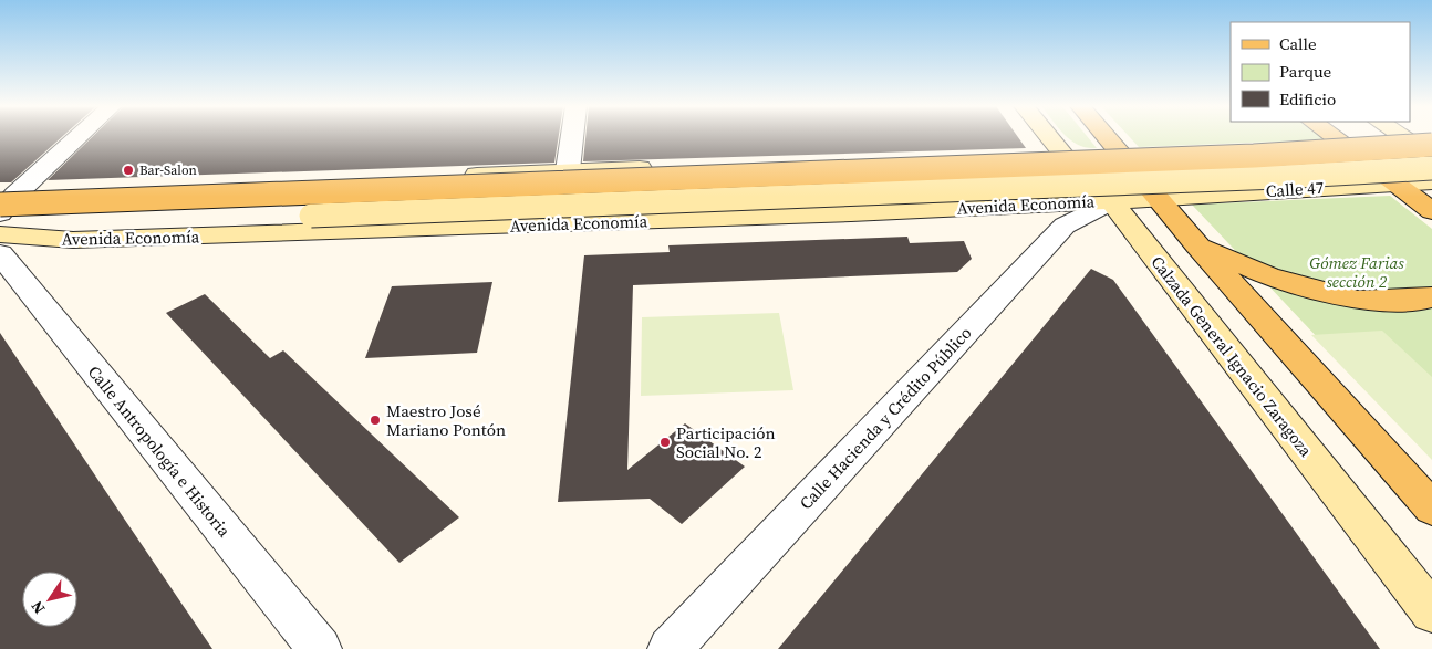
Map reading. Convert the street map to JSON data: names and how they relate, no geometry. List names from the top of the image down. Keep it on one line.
{"streets":{"main road":["Calle 47","Avenida Economía","Calzada General Ignacio Zaragoza"],"street":["Calle Hacienda y Crédito Público","Calle Antropología e Historia"]},"crossings":[["Calle 47","Avenida Economía"],["Avenida Economía","Calzada General Ignacio Zaragoza"],["Avenida Economía","Calle Hacienda y Crédito Público"],["Calzada General Ignacio Zaragoza","Calle Hacienda y Crédito Público"]],"parks":["Gómez Farias sección 2"],"places":["Bar-Salon","Maestro José Mariano Pontón","Participación Social No. 2"],"legend":["Calle","Parque","Edificio"],"north":"bottom left"}
